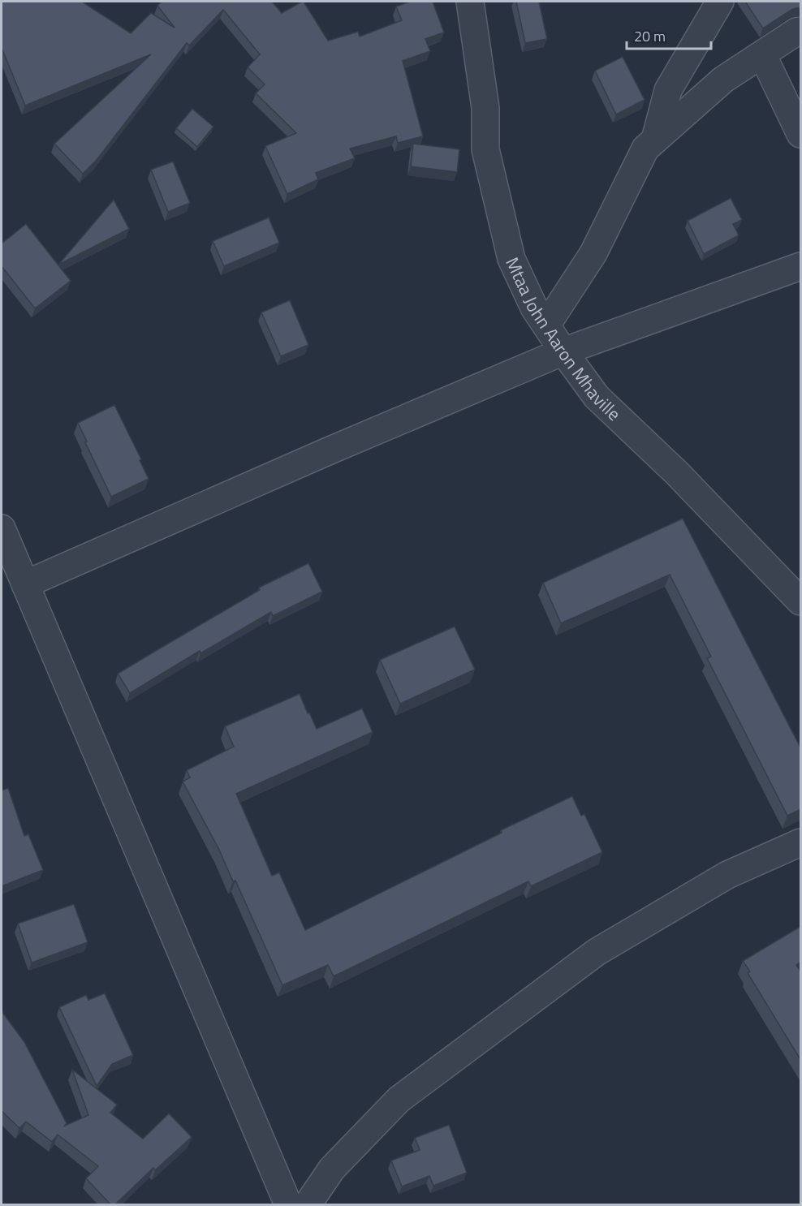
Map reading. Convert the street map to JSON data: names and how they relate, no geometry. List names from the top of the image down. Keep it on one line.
{"streets":{"street":["Mtaa John Aaron Mhaville"]},"scale_bar":"20 m"}
